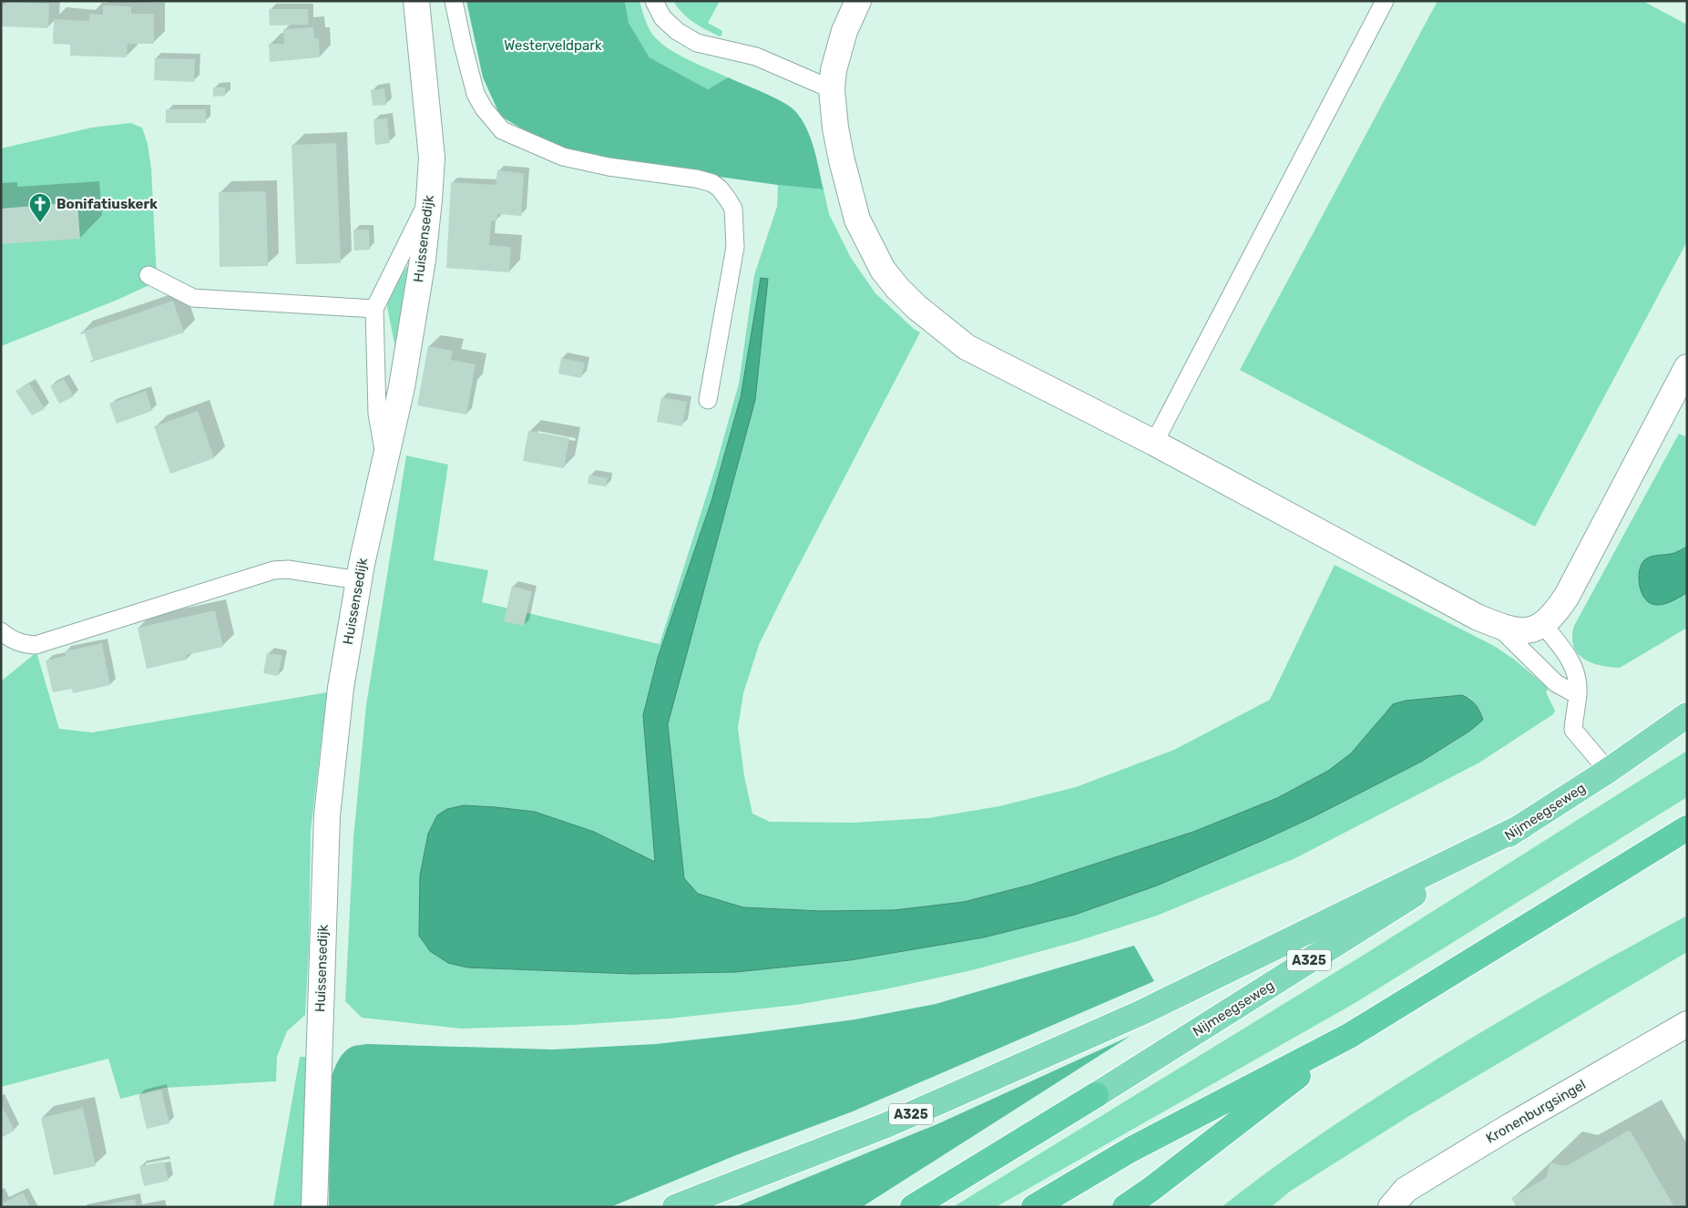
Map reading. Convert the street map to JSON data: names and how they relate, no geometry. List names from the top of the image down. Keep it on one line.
{"streets":{"highway":["Nijmeegseweg","A325"],"street":["Huissensedijk","Kronenburgsingel"]},"crossings":[["Nijmeegseweg","A325"]],"parks":["Westerveldpark"],"places":{"church":["Bonifatiuskerk"]}}
